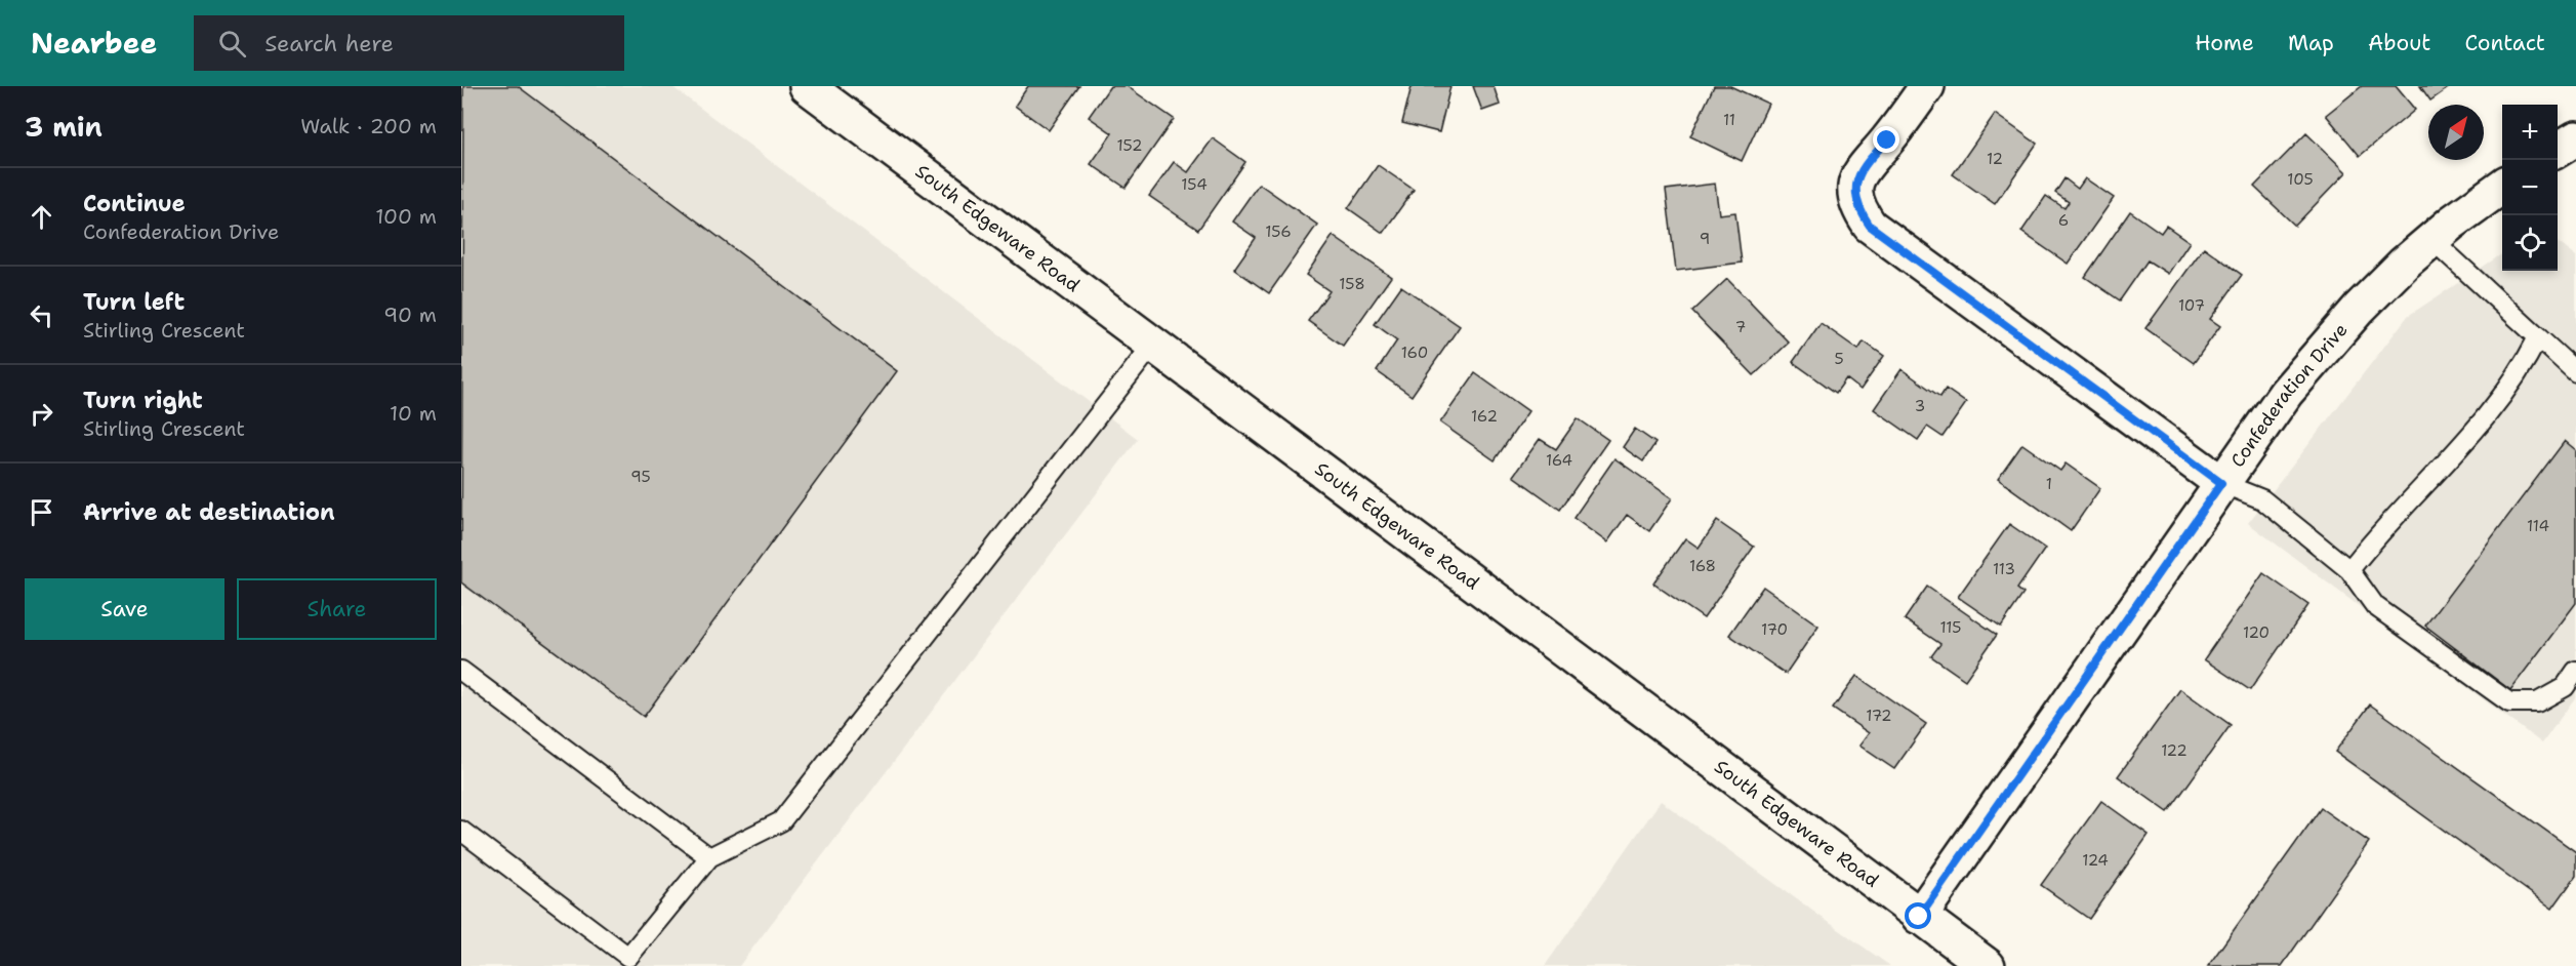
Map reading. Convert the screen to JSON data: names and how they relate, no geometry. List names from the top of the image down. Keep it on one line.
{"streets":{"street":["South Edgeware Road","Confederation Drive"]},"crossings":[["South Edgeware Road","Confederation Drive"]],"house_numbers":["11","152","12","105","154","6","156","9","158","107","7","160","5","3","162","164","95","1","114","168","113","115","170","120","172","122","124"],"north":"top right","page":{"header":"Nearbee","search":"Search here","nav":["Home","Map","About","Contact"],"heading":["3 min","Walk · 200 m"],"map_buttons":["+","−"],"list":[["Continue","Confederation Drive","100 m"],["Turn left","Stirling Crescent","90 m"],["Turn right","Stirling Crescent","10 m"],"Arrive at destination"],"buttons":["Save","Share"]}}
